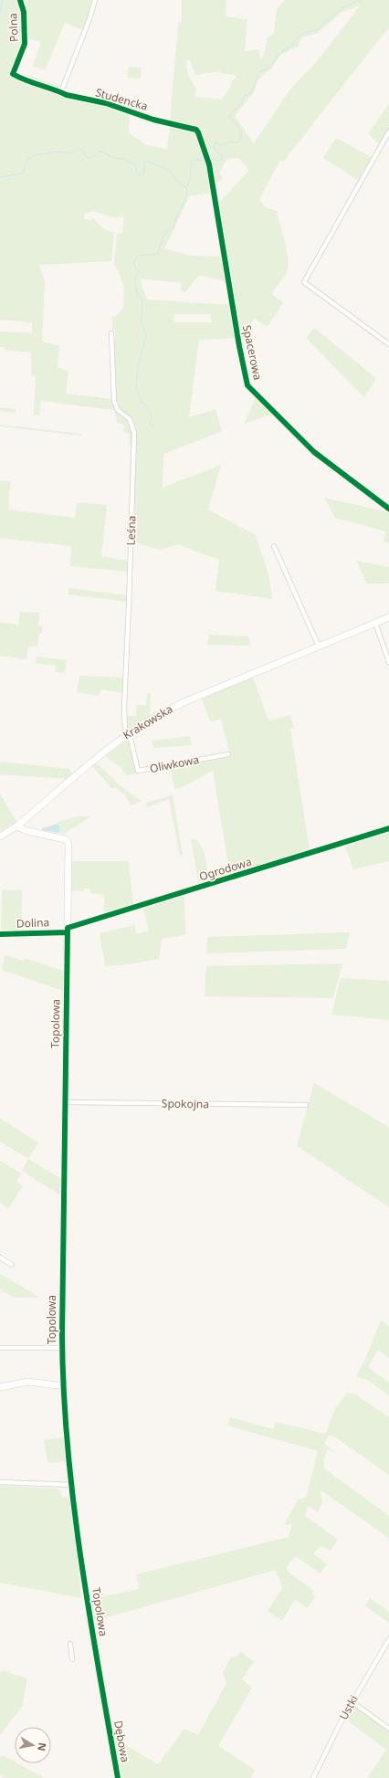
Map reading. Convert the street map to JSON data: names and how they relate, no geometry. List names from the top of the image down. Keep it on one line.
{"streets":{"street":["Polna","Studencka","Spacerowa","Leśna","Krakowska","Oliwkowa","Ogrodowa","Dolina","Topolowa","Spokojna","Ustki","Dębowa"]},"crossings":[["Polna","Studencka"],["Studencka","Spacerowa"],["Leśna","Krakowska"],["Leśna","Oliwkowa"],["Krakowska","Oliwkowa"],["Krakowska","Topolowa"],["Ogrodowa","Dolina"],["Ogrodowa","Topolowa"],["Dolina","Topolowa"],["Topolowa","Spokojna"],["Topolowa","Dębowa"]],"north":"right"}
